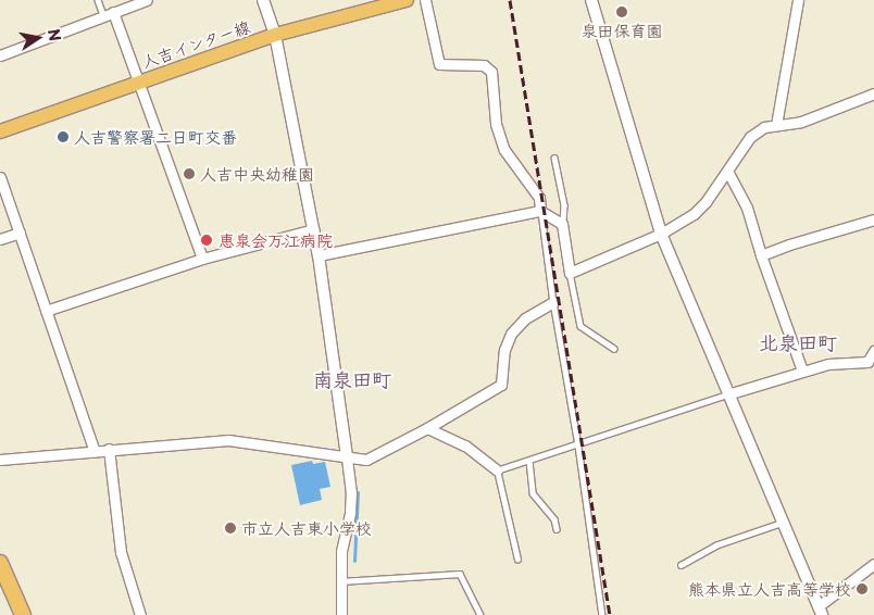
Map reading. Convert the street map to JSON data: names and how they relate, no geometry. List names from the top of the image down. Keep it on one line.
{"streets":{"main road":["人吉インター線"]},"districts":["北泉田町","南泉田町"],"places":["泉田保育園","人吉警察署二日町交番","人吉中央幼稚園","恵泉会万江病院","市立人吉東小学校","熊本県立人吉高等学校"],"north":"right"}
